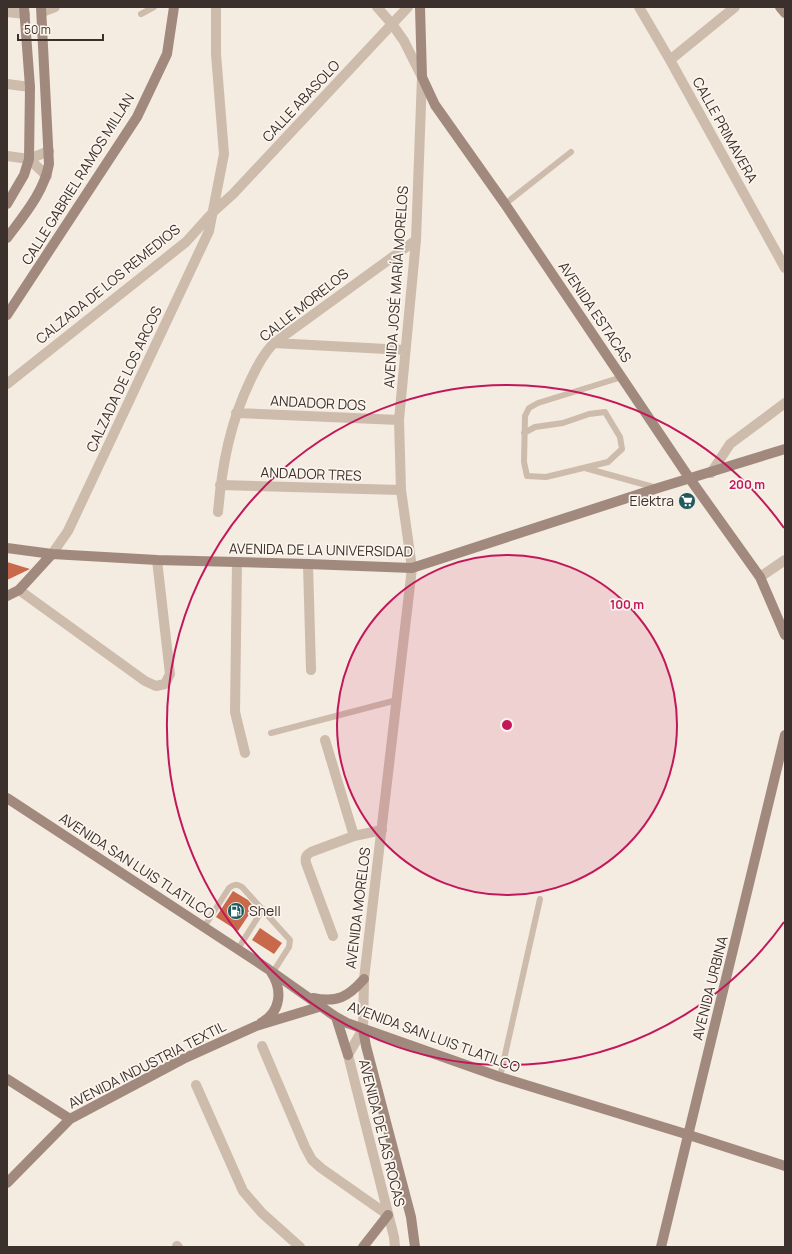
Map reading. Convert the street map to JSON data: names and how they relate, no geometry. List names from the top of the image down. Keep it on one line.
{"streets":{"main road":["CALLE GABRIEL RAMOS MILLAN","AVENIDA JOSÉ MARÍA MORELOS","AVENIDA ESTACAS","AVENIDA DE LA UNIVERSIDAD","AVENIDA SAN LUIS TLATILCO","AVENIDA MORELOS","AVENIDA URBINA","AVENIDA INDUSTRIA TEXTIL"],"street":["CALLE ABASOLO","CALLE PRIMAVERA","CALZADA DE LOS REMEDIOS","CALLE MORELOS","CALZADA DE LOS ARCOS","ANDADOR DOS","ANDADOR TRES","AVENIDA DE LAS ROCAS"]},"crossings":[["CALLE ABASOLO","CALZADA DE LOS REMEDIOS"],["CALLE ABASOLO","AVENIDA ESTACAS"],["CALLE ABASOLO","CALZADA DE LOS ARCOS"],["CALZADA DE LOS REMEDIOS","CALZADA DE LOS ARCOS"],["AVENIDA JOSÉ MARÍA MORELOS","CALLE MORELOS"],["AVENIDA JOSÉ MARÍA MORELOS","AVENIDA ESTACAS"],["AVENIDA JOSÉ MARÍA MORELOS","ANDADOR DOS"],["AVENIDA JOSÉ MARÍA MORELOS","ANDADOR TRES"],["AVENIDA JOSÉ MARÍA MORELOS","AVENIDA DE LA UNIVERSIDAD"],["AVENIDA JOSÉ MARÍA MORELOS","AVENIDA MORELOS"],["CALLE MORELOS","ANDADOR DOS"],["CALLE MORELOS","ANDADOR TRES"],["AVENIDA ESTACAS","AVENIDA DE LA UNIVERSIDAD"],["CALZADA DE LOS ARCOS","AVENIDA DE LA UNIVERSIDAD"],["AVENIDA DE LA UNIVERSIDAD","AVENIDA MORELOS"],["AVENIDA SAN LUIS TLATILCO","AVENIDA MORELOS"],["AVENIDA SAN LUIS TLATILCO","AVENIDA URBINA"],["AVENIDA SAN LUIS TLATILCO","AVENIDA INDUSTRIA TEXTIL"],["AVENIDA SAN LUIS TLATILCO","AVENIDA DE LAS ROCAS"],["AVENIDA MORELOS","AVENIDA DE LAS ROCAS"]],"places":{"supermarket":["Elektra"],"fuel station":["Shell"]},"scale_bar":"50 m","rings":["200 m","100 m"]}
